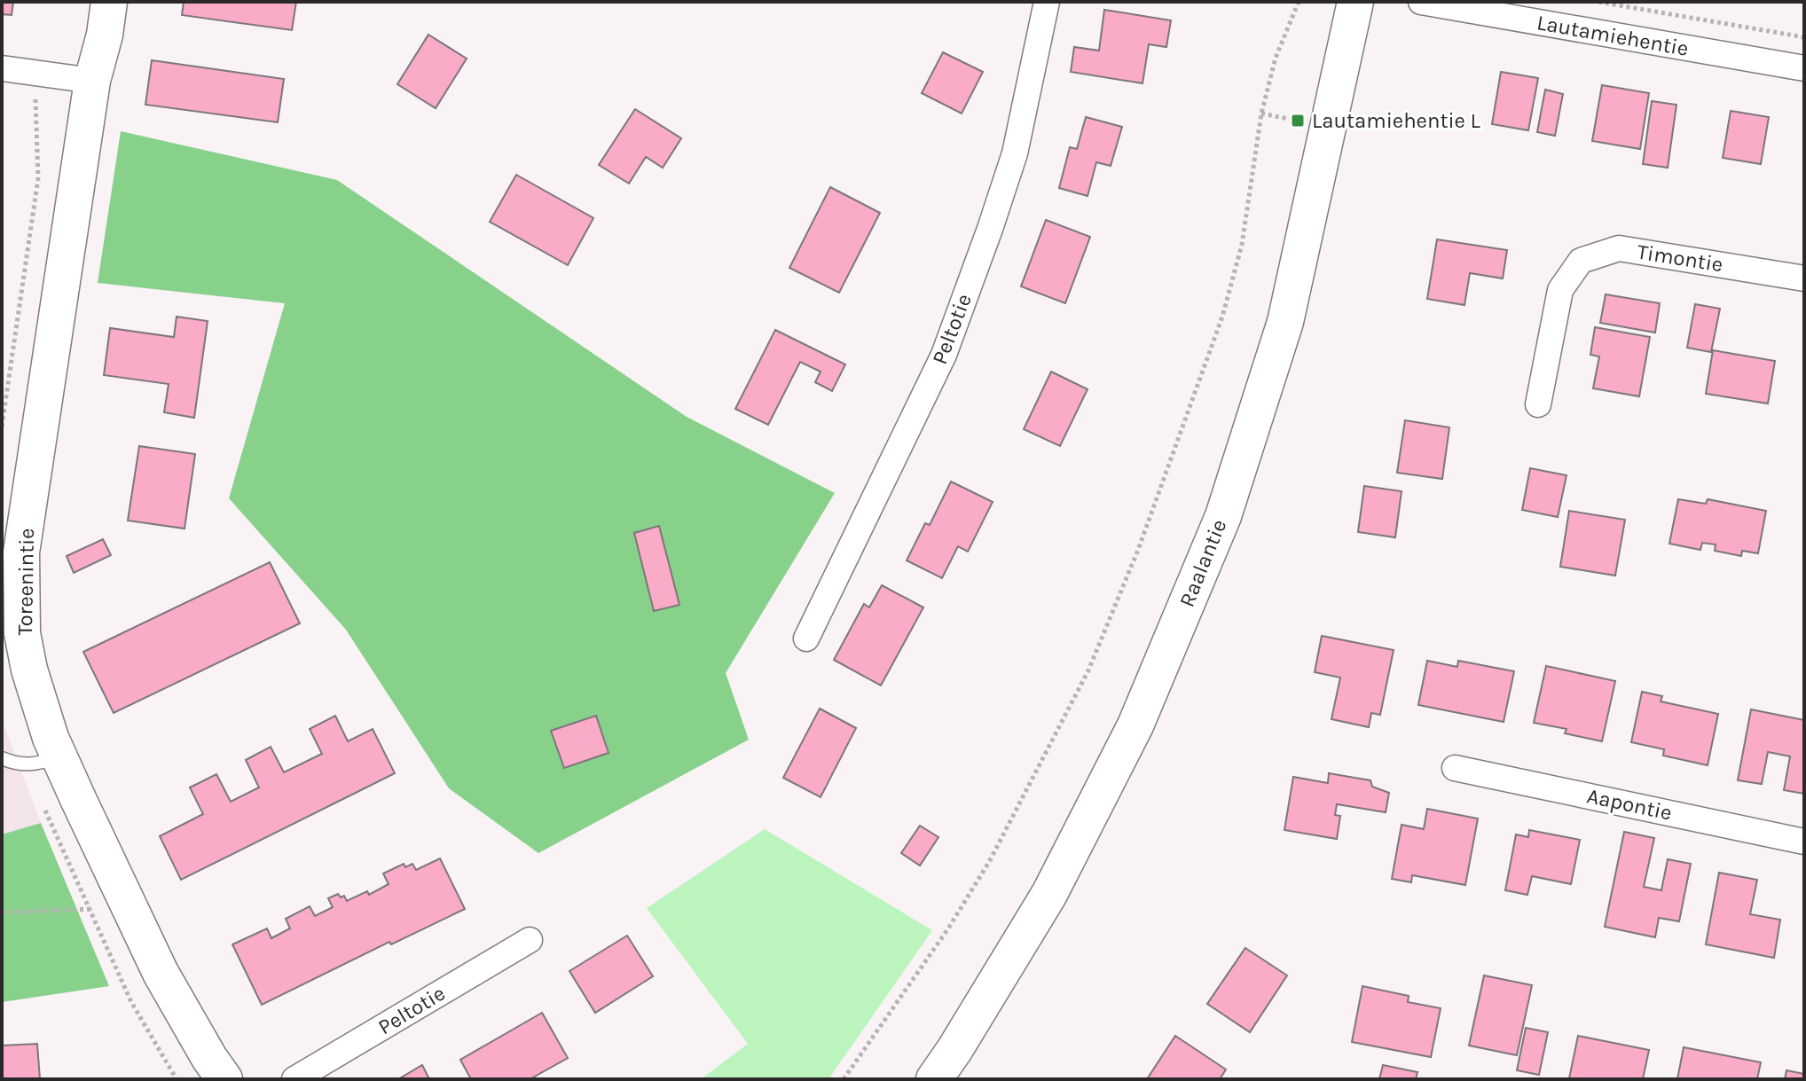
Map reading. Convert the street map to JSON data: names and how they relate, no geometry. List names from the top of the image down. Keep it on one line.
{"streets":{"street":["Lautamiehentie","Timontie","Peltotie","Raalantie","Toreenintie","Aapontie"]},"places":{"transit":["Lautamiehentie L"]}}
